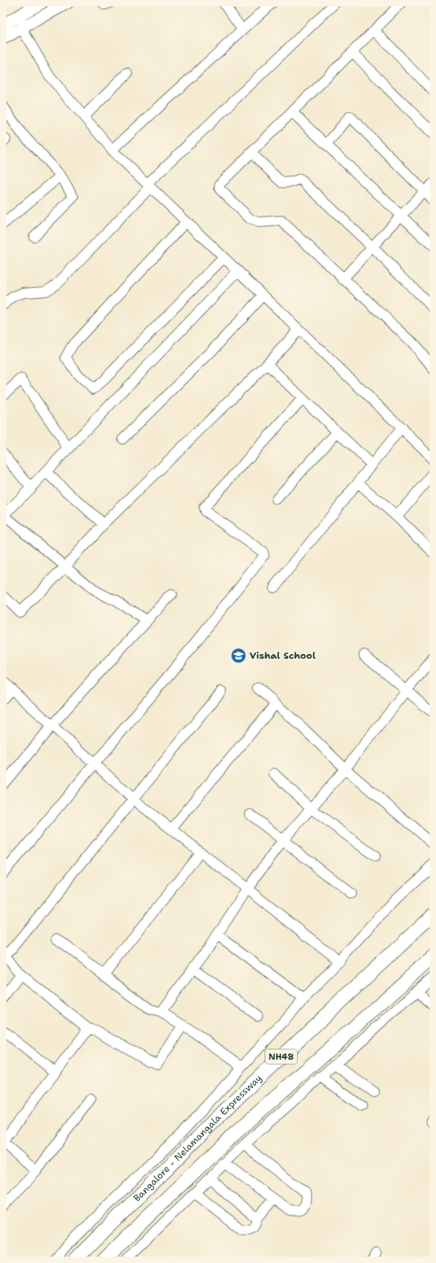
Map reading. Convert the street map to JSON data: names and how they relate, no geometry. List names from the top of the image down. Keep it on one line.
{"streets":{"highway":["NH48","Bangalore - Nelamangala Expressway"]},"places":{"school or university":["Vishal School"]}}
